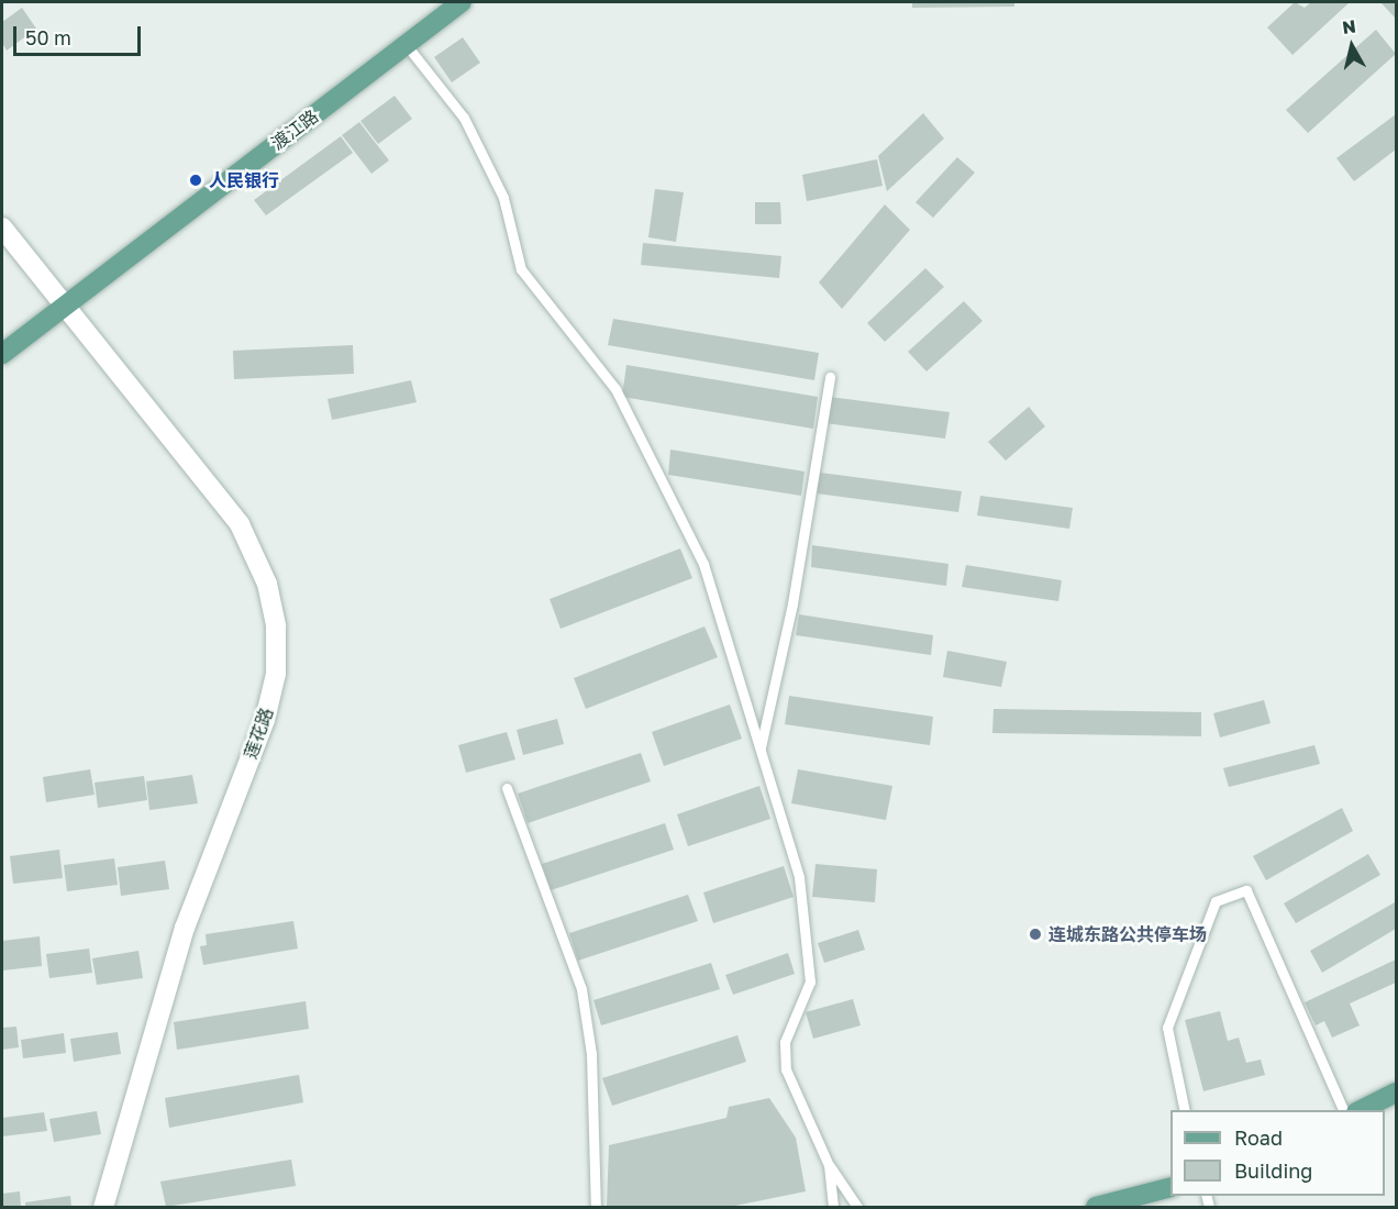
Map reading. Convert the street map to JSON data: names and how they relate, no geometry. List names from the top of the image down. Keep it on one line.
{"streets":{"main road":["渡江路","莲花路"]},"crossings":[["渡江路","莲花路"]],"places":["人民银行","连城东路公共停车场"],"legend":["Road","Building"],"scale_bar":"50 m","north":"top"}
